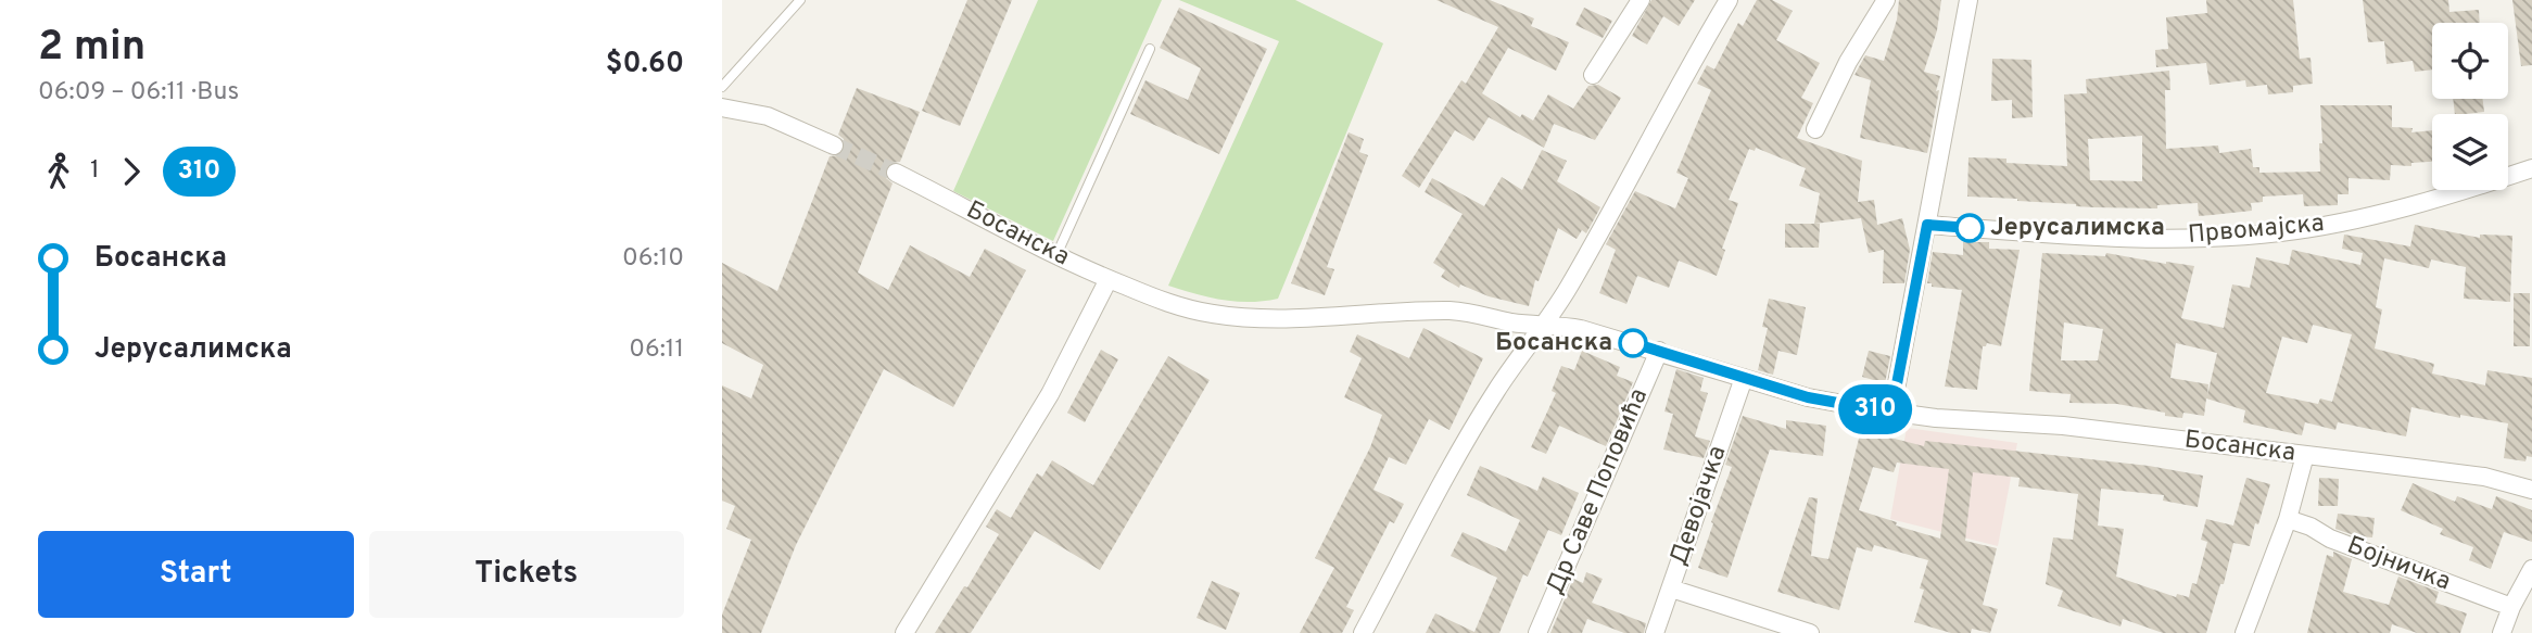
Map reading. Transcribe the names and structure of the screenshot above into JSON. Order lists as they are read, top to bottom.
{
  "streets": {
    "street": [
      "Првомајска",
      "Босанска",
      "Др Саве Поповића",
      "Девојачка",
      "Бојничка"
    ]
  },
  "crossings": [
    ["Босанска", "Др Саве Поповића"],
    ["Босанска", "Девојачка"]
  ],
  "places": ["Јерусалимска", "Босанска"],
  "lines": ["bus line 310"],
  "page": {
    "heading": ["2 min", "06:09 – 06:11 · Bus", "$0.60"],
    "on_map": "310",
    "legs": ["1", "310"],
    "list": [
      {
        "name": "Босанска",
        "value": "06:10"
      },
      {
        "name": "Јерусалимска",
        "value": "06:11"
      }
    ],
    "buttons": ["Start", "Tickets"]
  }
}
